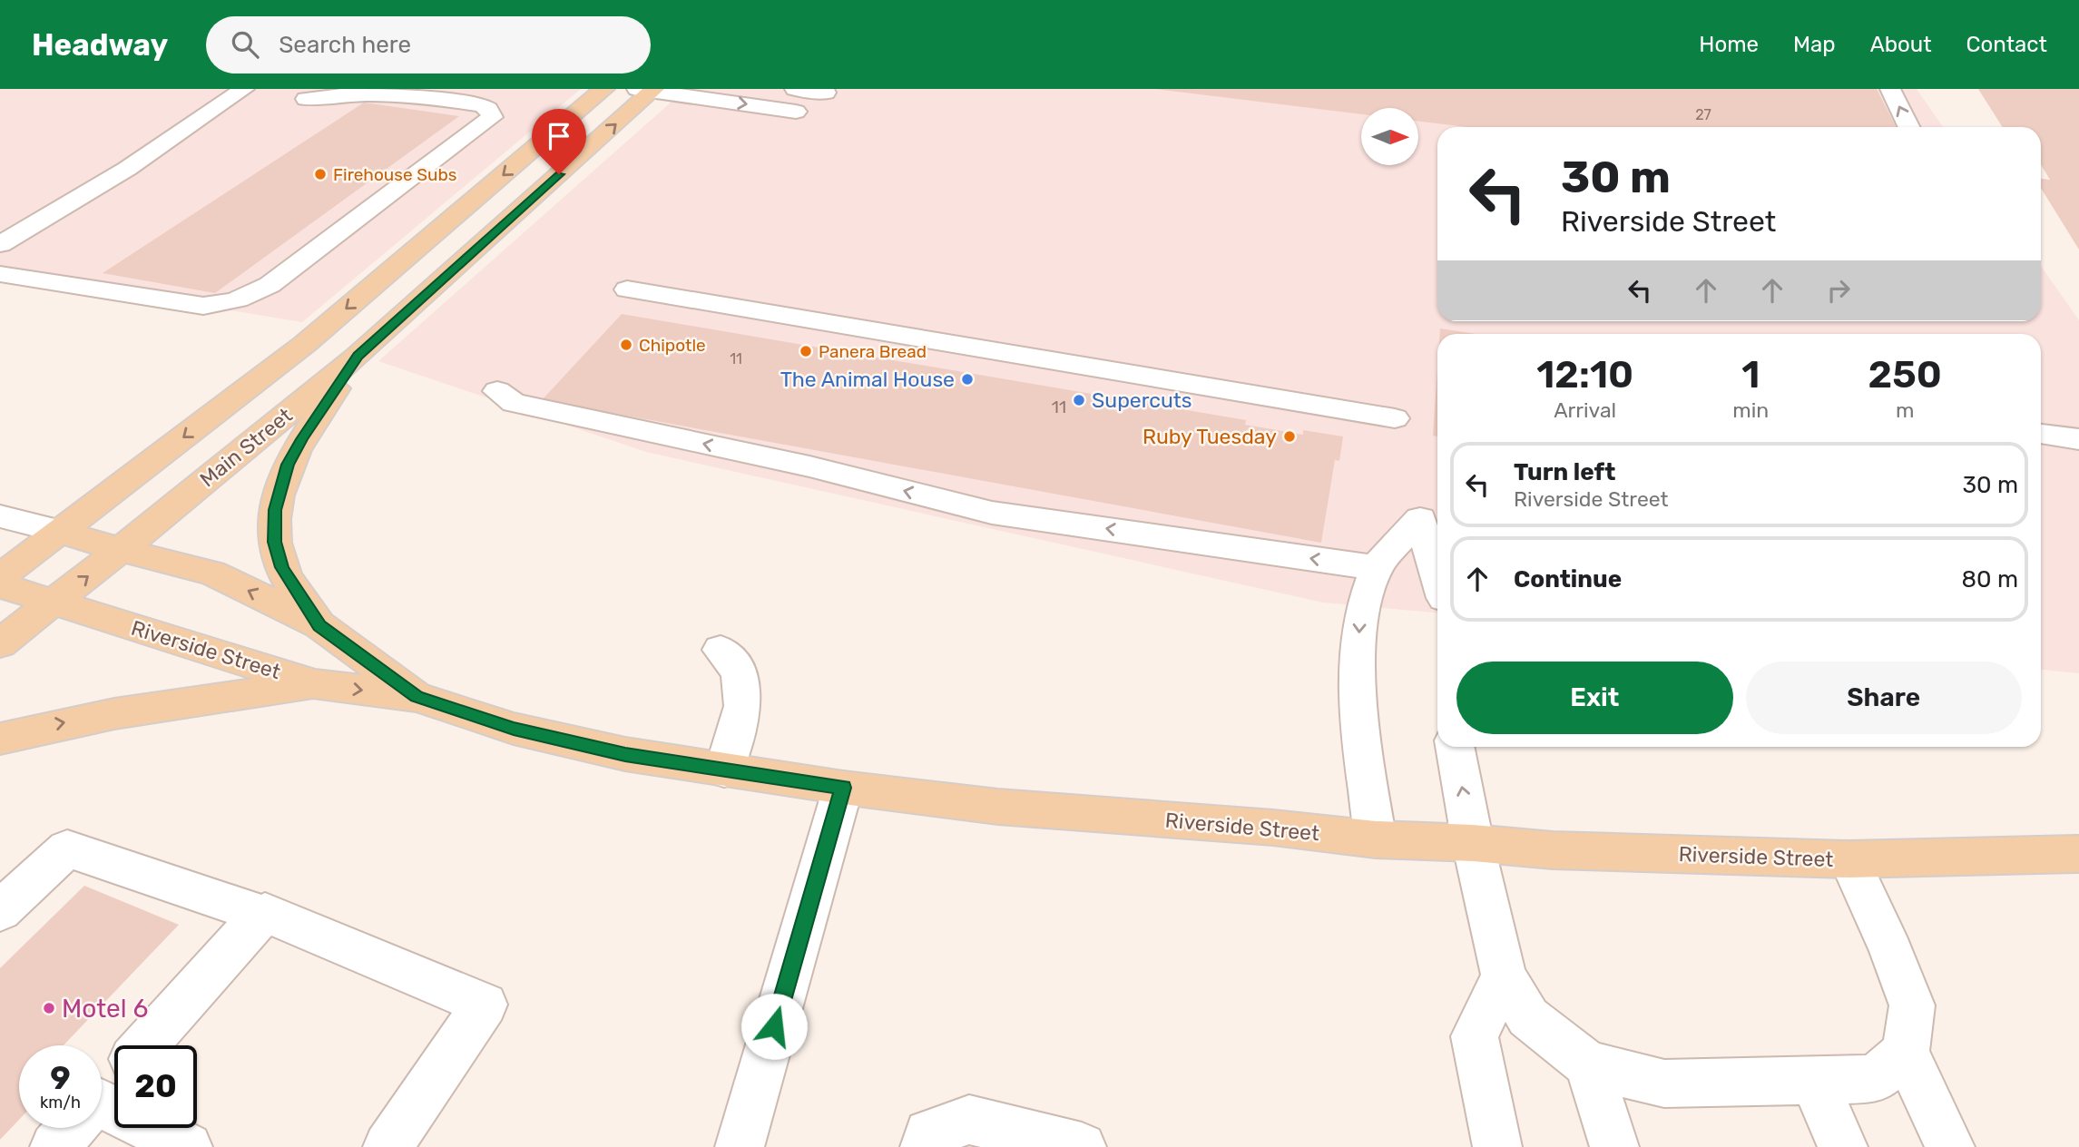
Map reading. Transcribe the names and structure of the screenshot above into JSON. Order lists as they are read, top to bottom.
{
  "streets": {
    "main road": ["Main Street", "Riverside Street"]
  },
  "crossings": [
    ["Main Street", "Riverside Street"]
  ],
  "places": [
    "Firehouse Subs",
    "Chipotle",
    "Panera Bread",
    "The Animal House",
    "Supercuts",
    "Ruby Tuesday",
    "Motel 6"
  ],
  "house_numbers": ["27", "11", "11"],
  "north": "right",
  "page": {
    "header": "Headway",
    "search": "Search here",
    "nav": [
      "Home",
      "Map",
      "About",
      "Contact"
    ],
    "turn": ["30 m", "Riverside Street"],
    "eta": [
      "12:10",
      "Arrival",
      "1",
      "min",
      "250",
      "m"
    ],
    "list": [
      {
        "name": "Turn left",
        "note": "Riverside Street",
        "value": "30 m"
      },
      {
        "name": "Continue",
        "value": "80 m"
      }
    ],
    "buttons": ["Exit", "Share"],
    "speed": "9 km/h",
    "limit": "20"
  }
}
